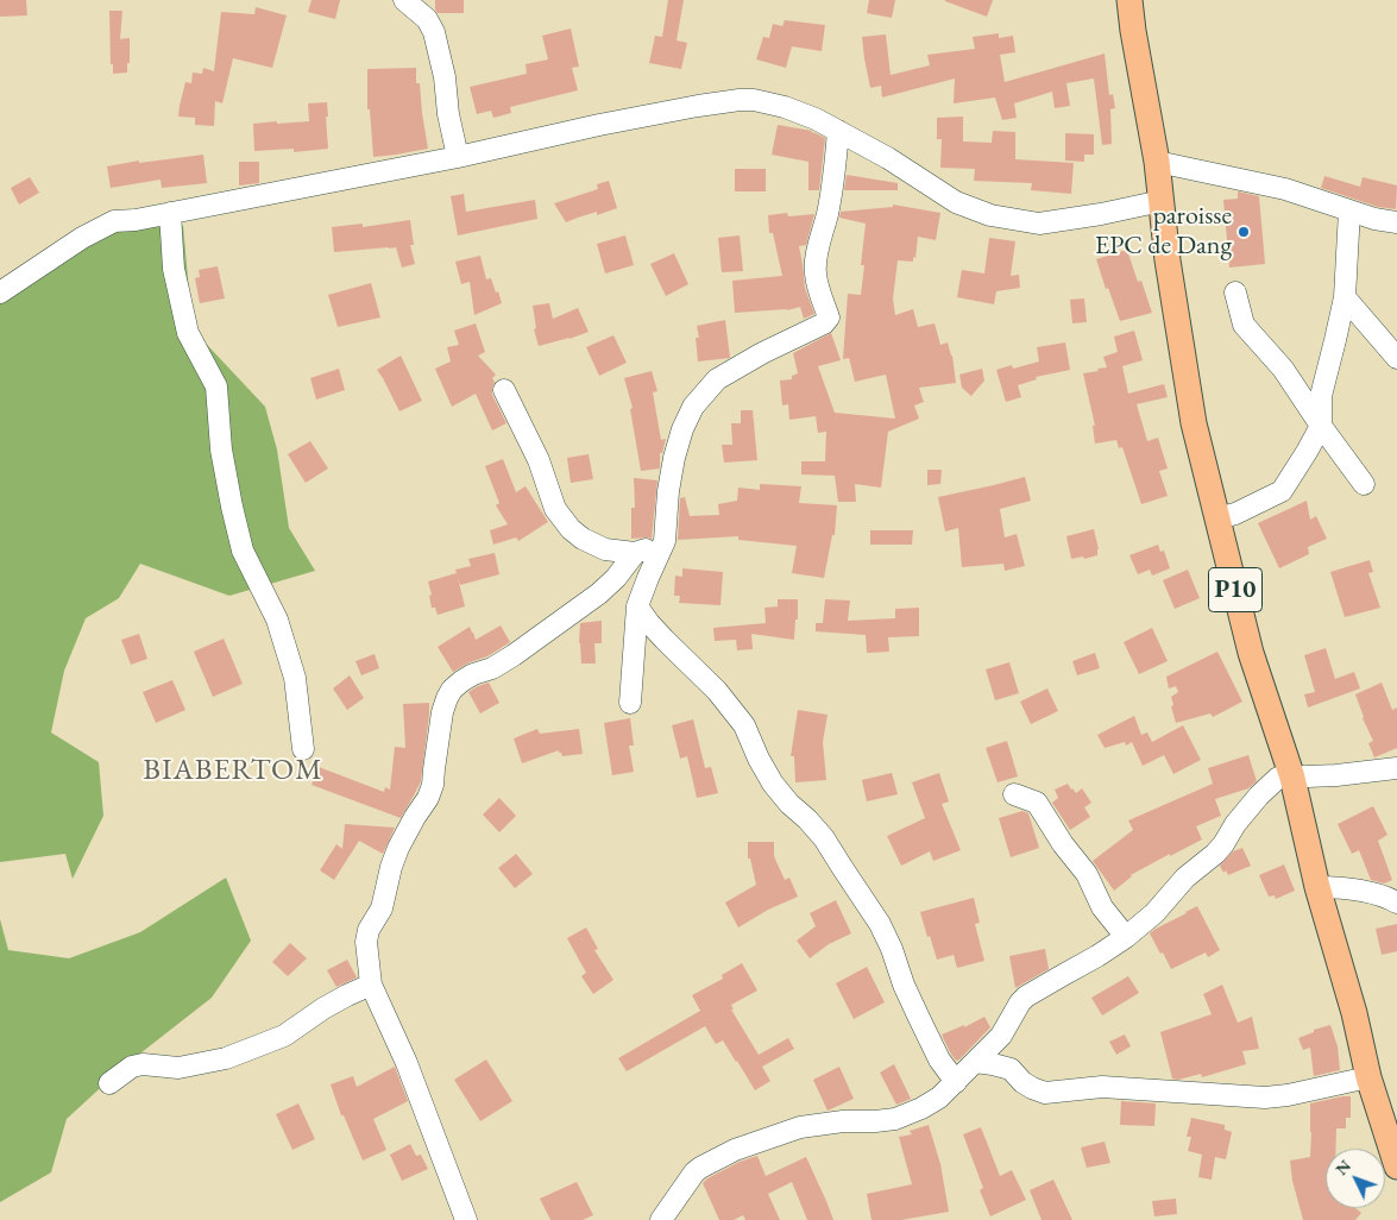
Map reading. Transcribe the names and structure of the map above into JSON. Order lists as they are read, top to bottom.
{
  "streets": {
    "main road": ["P10"]
  },
  "districts": ["BIABERTOM"],
  "places": ["paroisse EPC de Dang"],
  "north": "top left"
}
